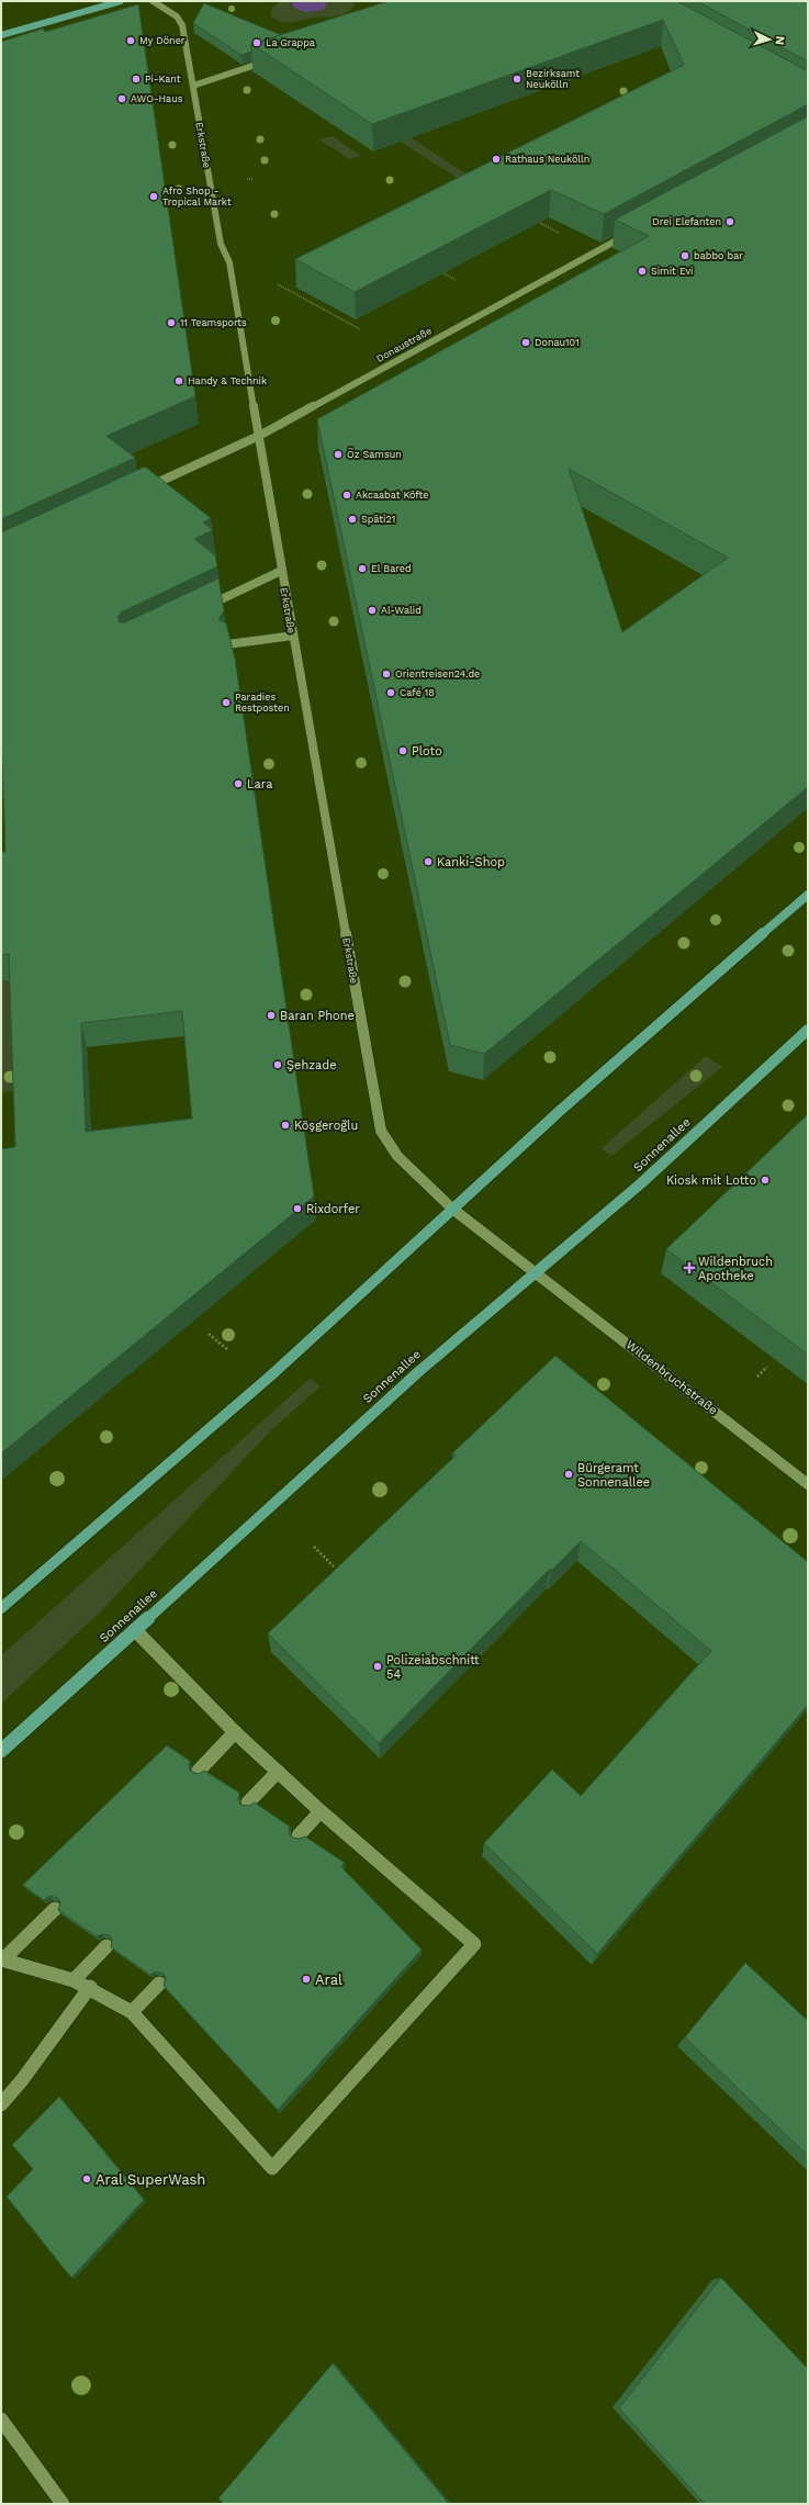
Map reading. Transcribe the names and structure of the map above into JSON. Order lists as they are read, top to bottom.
{
  "streets": {
    "main road": ["Sonnenallee"],
    "street": ["Erkstraße", "Donaustraße", "Wildenbruchstraße"]
  },
  "crossings": [
    ["Erkstraße", "Donaustraße"],
    ["Erkstraße", "Sonnenallee"],
    ["Erkstraße", "Wildenbruchstraße"],
    ["Sonnenallee", "Wildenbruchstraße"]
  ],
  "places": {
    "other": [
      "My Döner",
      "La Grappa",
      "Pi-Kant",
      "Bezirksamt Neukölln",
      "AWO-Haus",
      "Rathaus Neukölln",
      "Afro Shop - Tropical Markt",
      "Drei Elefanten",
      "babbo bar",
      "Simit Evi",
      "11 Teamsports",
      "Donau101",
      "Handy & Technik",
      "Öz Samsun",
      "Akcaabat Köfte",
      "Späti21",
      "El Bared",
      "Al-Walid",
      "Orientreisen24.de",
      "Café 18",
      "Paradies Restposten",
      "Ploto",
      "Lara",
      "Kanki-Shop",
      "Baran Phone",
      "Şehzade",
      "Köşgeroğlu",
      "Kiosk mit Lotto",
      "Rixdorfer",
      "Bürgeramt Sonnenallee",
      "Polizeiabschnitt 54",
      "Aral",
      "Aral SuperWash"
    ],
    "health": ["Wildenbruch Apotheke"]
  },
  "north": "right"
}
